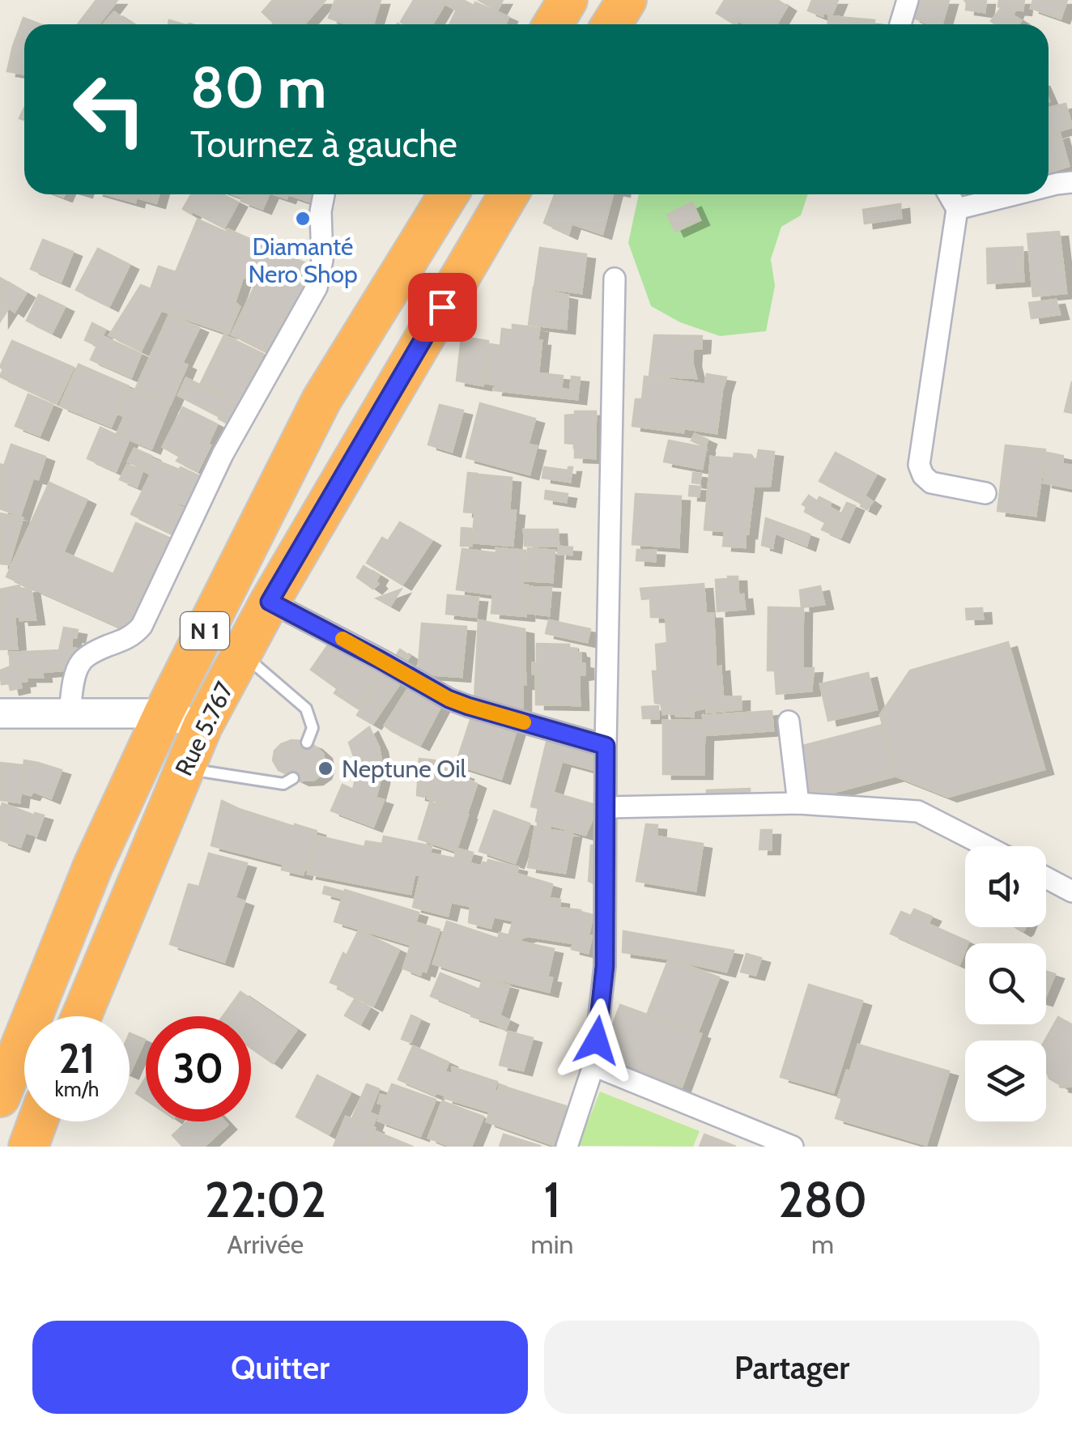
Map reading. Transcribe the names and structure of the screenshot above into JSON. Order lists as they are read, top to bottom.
{
  "streets": {
    "highway": ["N 1", "Rue 5.767"]
  },
  "places": ["Diamanté Nero Shop", "Neptune Oil"],
  "page": {
    "turn": ["80 m", "Tournez à gauche"],
    "speed": "21 km/h",
    "limit": "30",
    "eta": [
      "22:02",
      "Arrivée",
      "1",
      "min",
      "280",
      "m"
    ],
    "buttons": ["Quitter", "Partager"]
  }
}
